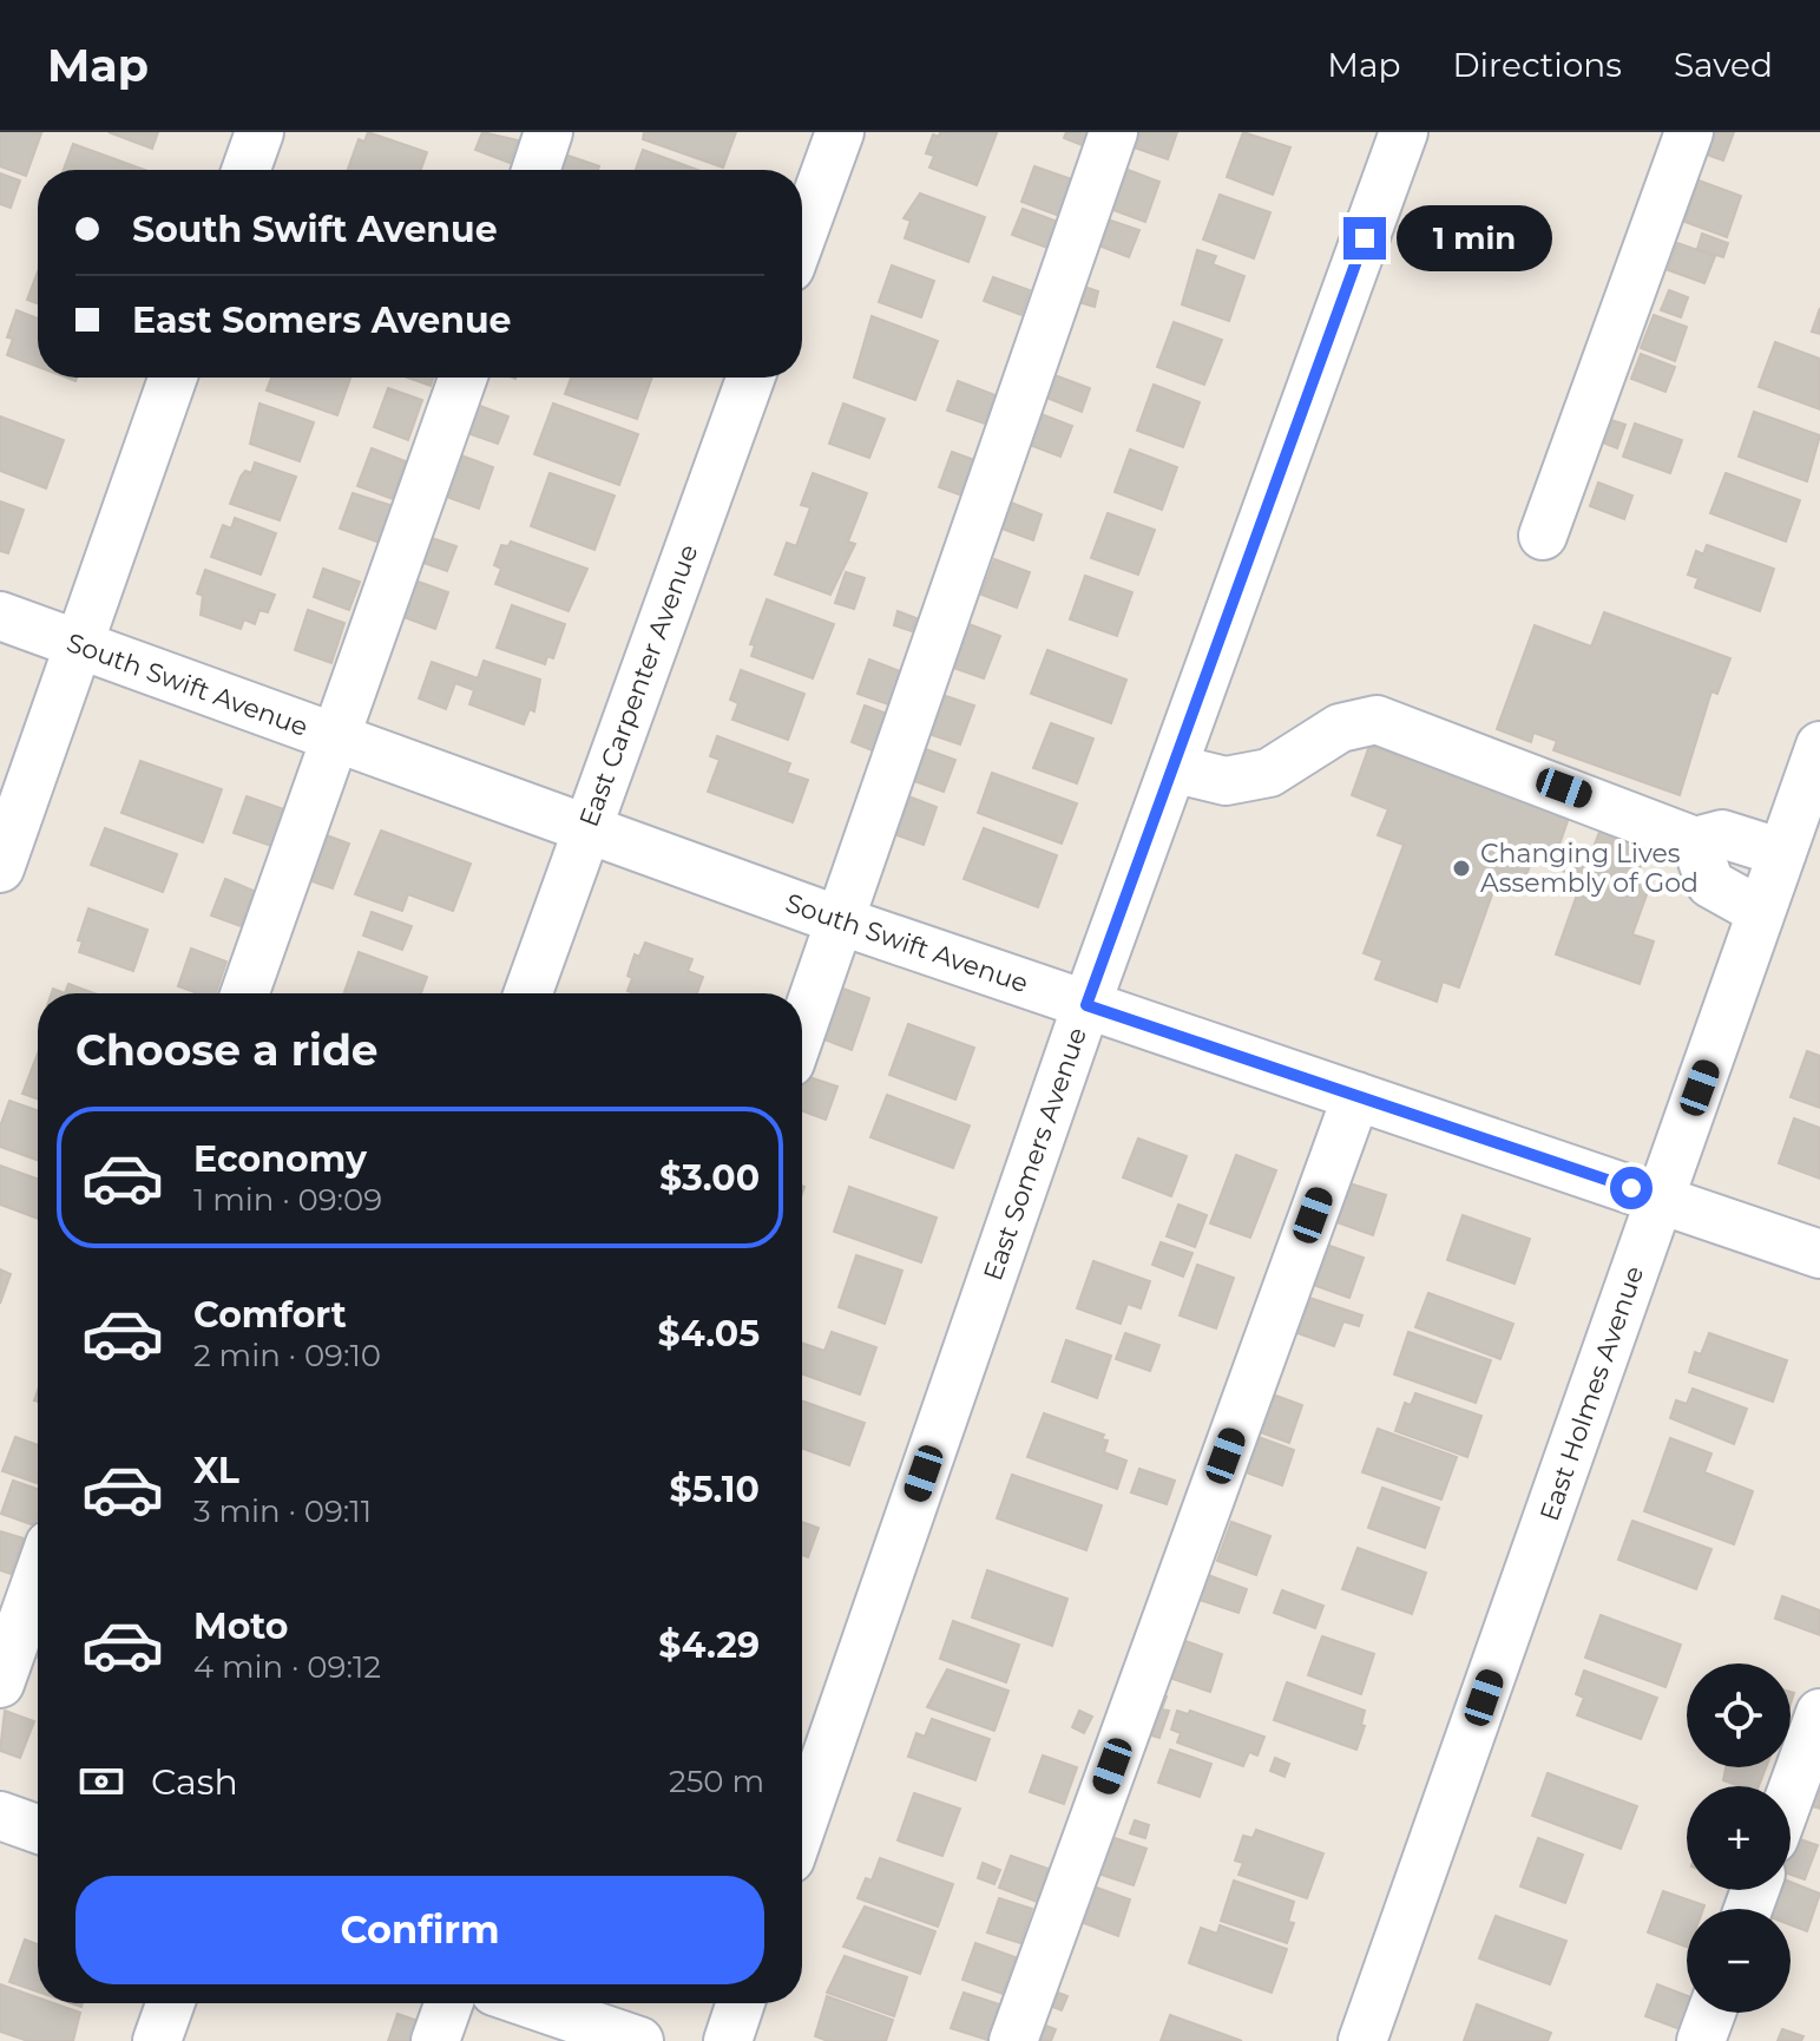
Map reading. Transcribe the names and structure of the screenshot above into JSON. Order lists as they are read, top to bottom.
{
  "streets": {
    "street": [
      "South Swift Avenue",
      "East Carpenter Avenue",
      "East Somers Avenue",
      "East Holmes Avenue"
    ]
  },
  "crossings": [
    ["South Swift Avenue", "East Carpenter Avenue"],
    ["South Swift Avenue", "East Somers Avenue"],
    ["South Swift Avenue", "East Holmes Avenue"]
  ],
  "places": ["Changing Lives Assembly of God"],
  "page": {
    "header": "Map",
    "nav": ["Map", "Directions", "Saved"],
    "banner": ["South Swift Avenue", "East Somers Avenue"],
    "bubble": "1 min",
    "heading": "Choose a ride",
    "list": [
      {
        "name": "Economy",
        "note": "1 min · 09:09",
        "value": "$3.00"
      },
      {
        "name": "Comfort",
        "note": "2 min · 09:10",
        "value": "$4.05"
      },
      {
        "name": "XL",
        "note": "3 min · 09:11",
        "value": "$5.10"
      },
      {
        "name": "Moto",
        "note": "4 min · 09:12",
        "value": "$4.29"
      }
    ],
    "map_buttons": ["+", "−"],
    "pay": ["Cash", "250 m"],
    "buttons": "Confirm"
  }
}
